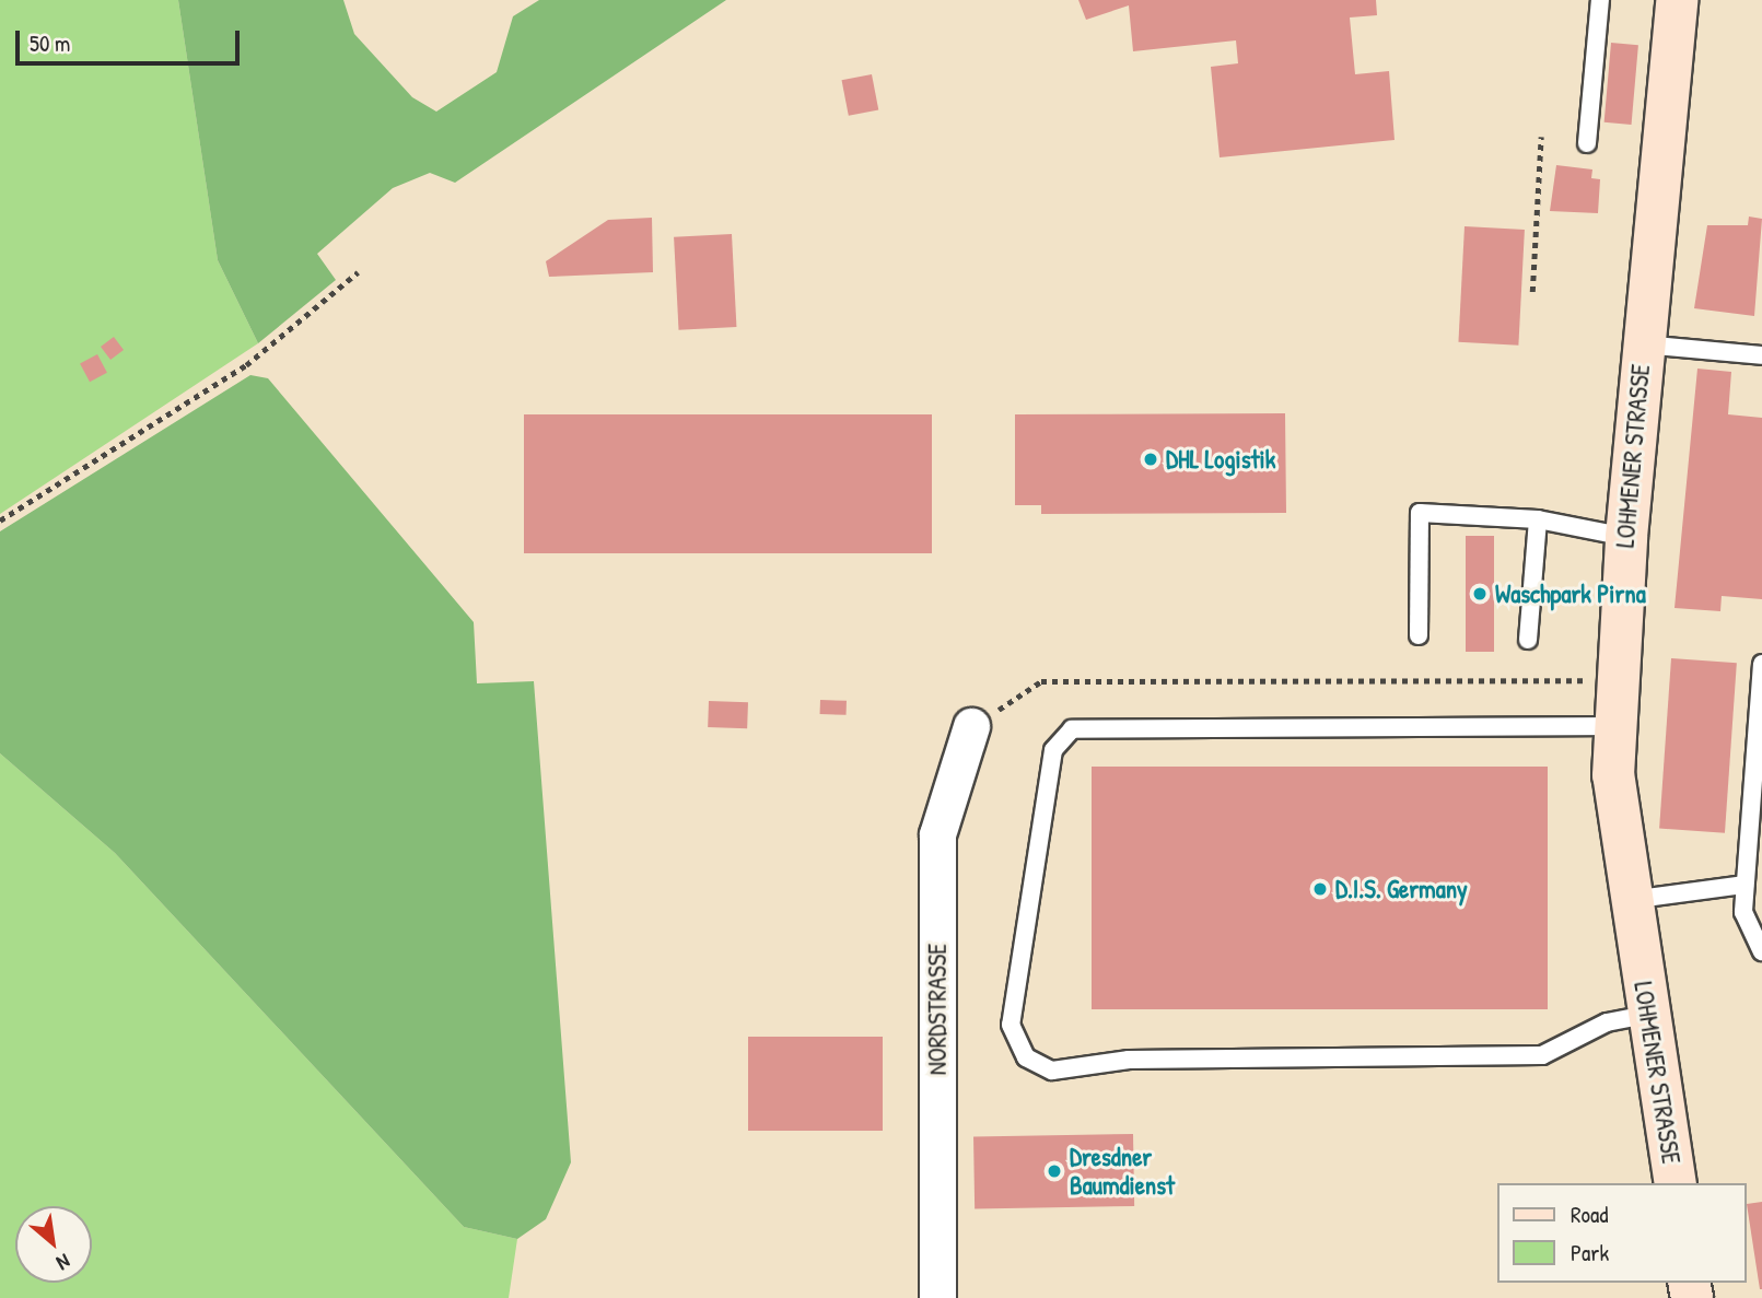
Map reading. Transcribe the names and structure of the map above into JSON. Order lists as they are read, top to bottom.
{
  "streets": {
    "main road": ["LOHMENER STRASSE"],
    "street": ["NORDSTRASSE"]
  },
  "places": [
    "DHL Logistik",
    "Waschpark Pirna",
    "D.I.S. Germany",
    "Dresdner Baumdienst"
  ],
  "legend": ["Road", "Park"],
  "scale_bar": "50 m",
  "north": "bottom right"
}
